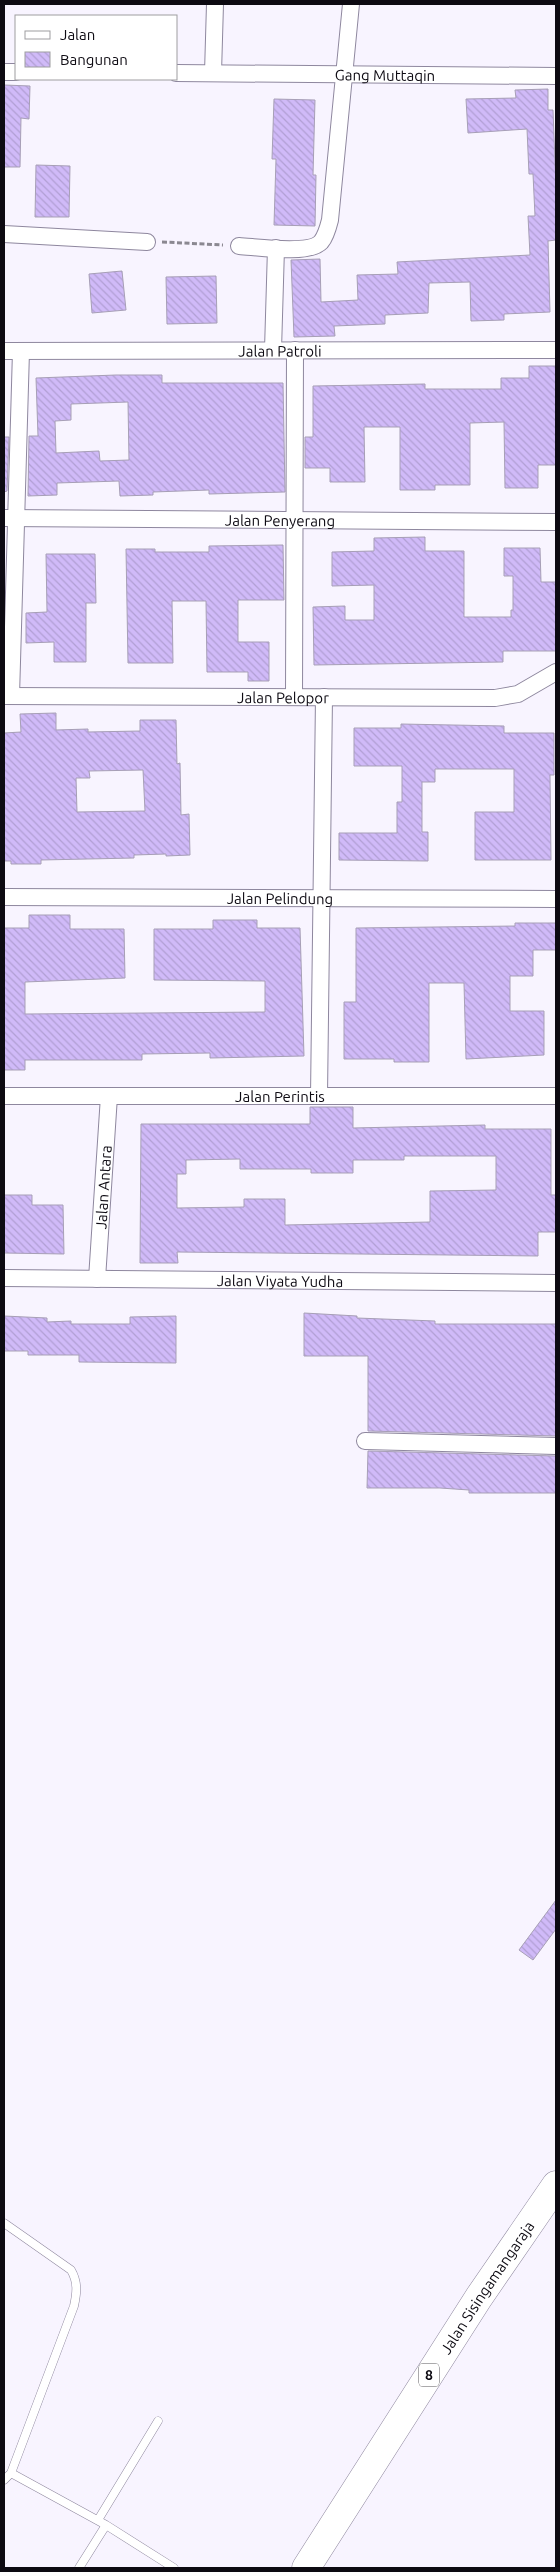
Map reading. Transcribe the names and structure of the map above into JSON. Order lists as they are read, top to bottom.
{
  "streets": {
    "highway": ["Jalan Sisingamangaraja", "8"],
    "street": [
      "Gang Muttaqin",
      "Jalan Patroli",
      "Jalan Penyerang",
      "Jalan Pelopor",
      "Jalan Pelindung",
      "Jalan Perintis",
      "Jalan Antara",
      "Jalan Viyata Yudha"
    ]
  },
  "crossings": [
    ["Jalan Perintis", "Jalan Antara"],
    ["Jalan Antara", "Jalan Viyata Yudha"]
  ],
  "legend": ["Jalan", "Bangunan"]
}
